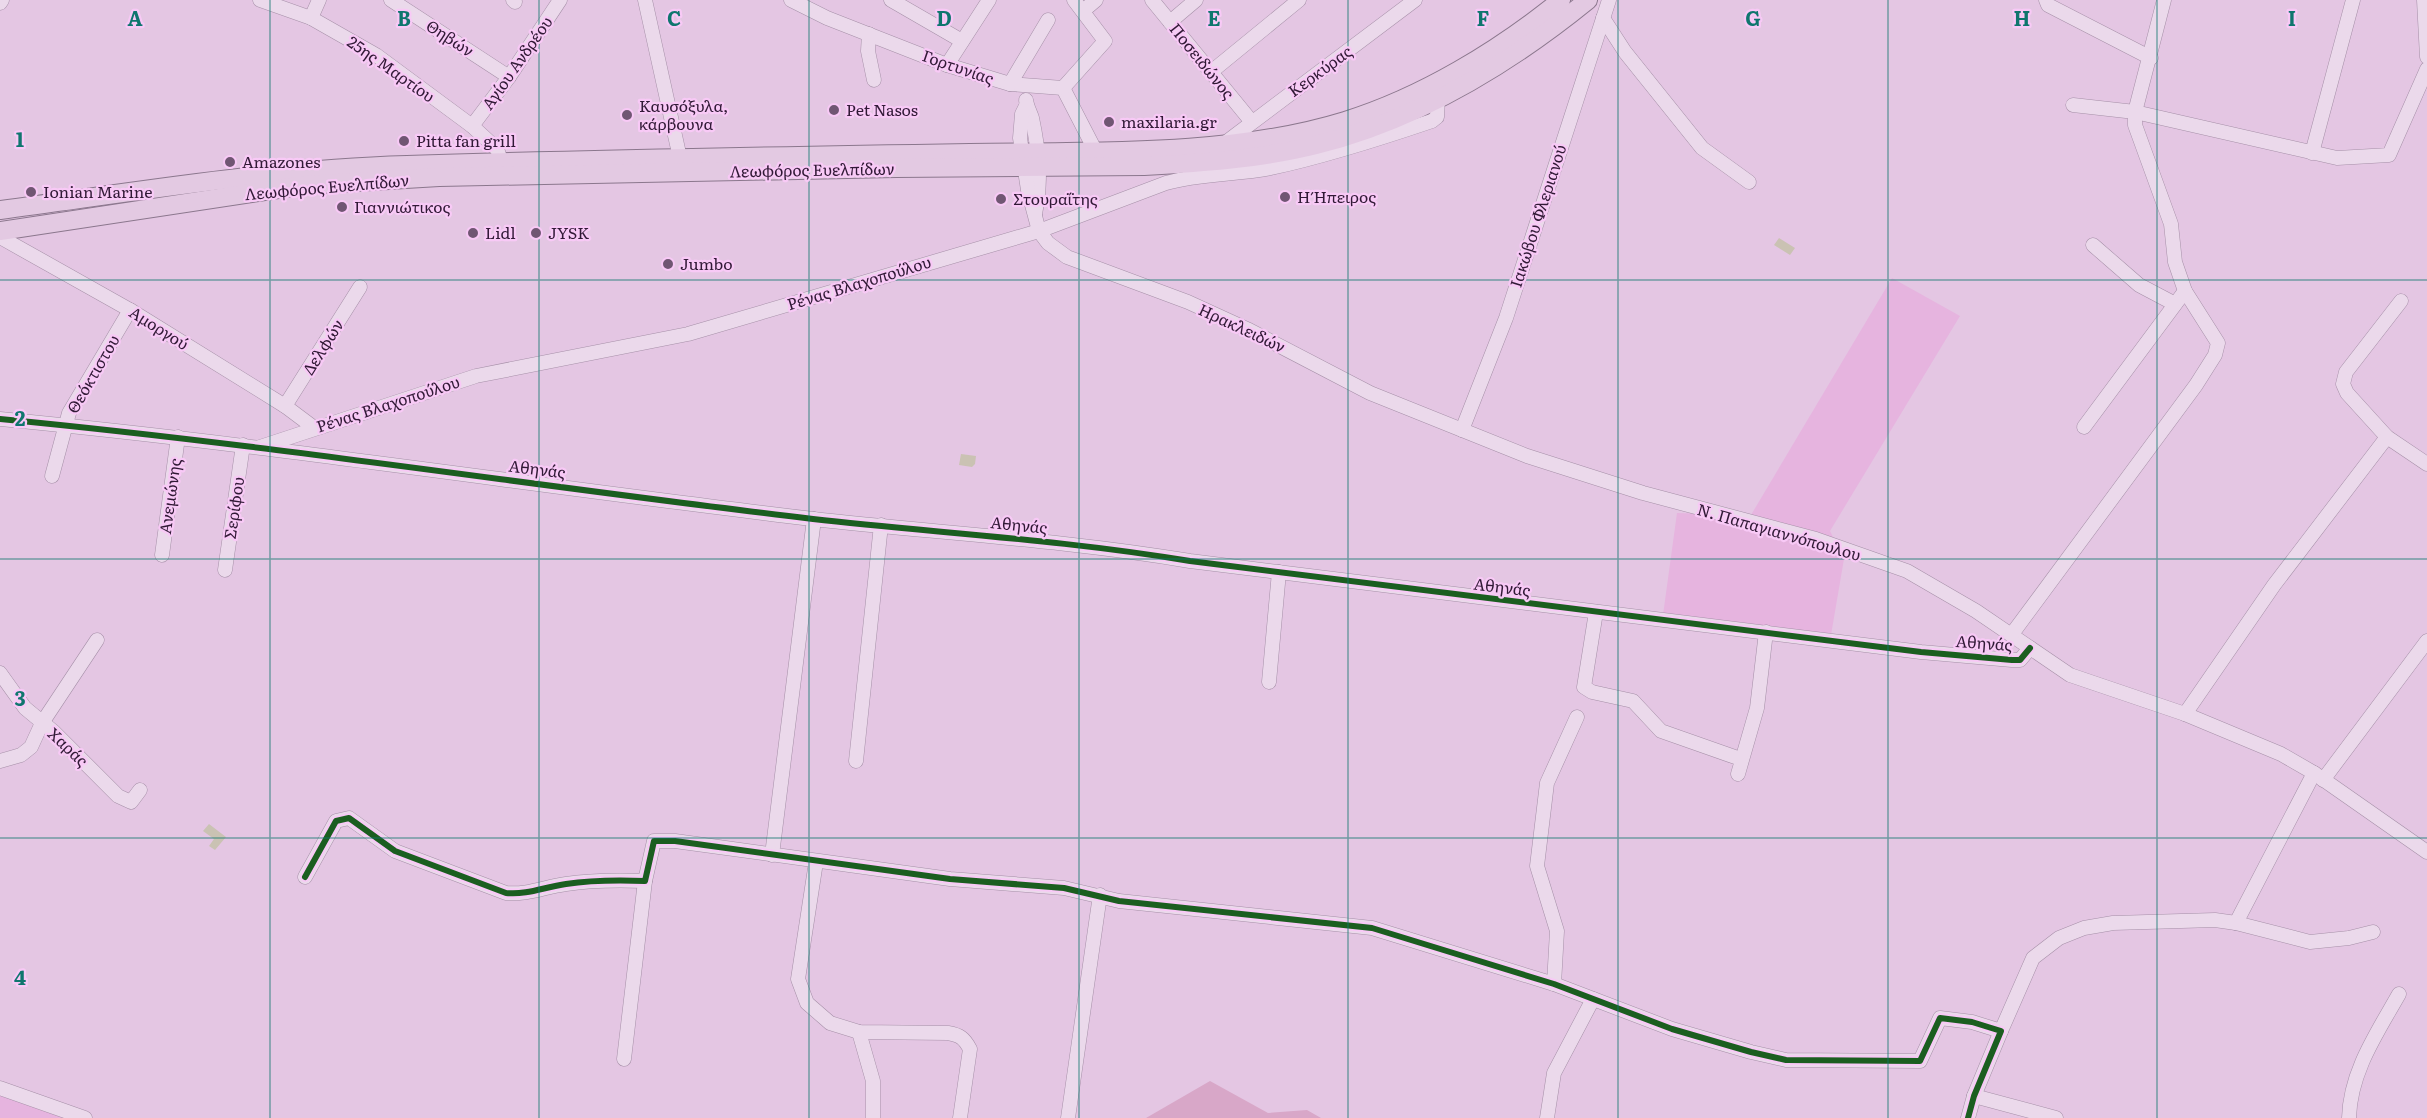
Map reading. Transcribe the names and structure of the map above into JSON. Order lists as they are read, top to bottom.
{
  "streets": {
    "main road": ["Λεωφόρος Ευελπίδων"],
    "street": [
      "Θηβών",
      "Ποσειδώνος",
      "Αγίου Ανδρέου",
      "Γορτυνίας",
      "25ης Μαρτίου",
      "Κερκύρας",
      "Ιακώβου Φλεριανού",
      "Ρένας Βλαχοπούλου",
      "Αμοργού",
      "Ηρακλειδών",
      "Δελφών",
      "Θεόκτιστου",
      "Αθηνάς",
      "Ανεμώνης",
      "Σερίφου",
      "Ν. Παπαγιαννόπουλου",
      "Χαράς"
    ]
  },
  "crossings": [
    ["Θηβών", "Αγίου Ανδρέου"],
    ["Ποσειδώνος", "Κερκύρας"],
    ["Αγίου Ανδρέου", "25ης Μαρτίου"],
    ["25ης Μαρτίου", "Λεωφόρος Ευελπίδων"],
    ["Κερκύρας", "Λεωφόρος Ευελπίδων"],
    ["Λεωφόρος Ευελπίδων", "Ρένας Βλαχοπούλου"],
    ["Ιακώβου Φλεριανού", "Ηρακλειδών"],
    ["Ιακώβου Φλεριανού", "Ν. Παπαγιαννόπουλου"],
    ["Ρένας Βλαχοπούλου", "Αμοργού"],
    ["Ρένας Βλαχοπούλου", "Ηρακλειδών"],
    ["Ρένας Βλαχοπούλου", "Αθηνάς"],
    ["Αμοργού", "Δελφών"],
    ["Αμοργού", "Θεόκτιστου"],
    ["Ηρακλειδών", "Ν. Παπαγιαννόπουλου"],
    ["Θεόκτιστου", "Αθηνάς"],
    ["Αθηνάς", "Ανεμώνης"],
    ["Αθηνάς", "Σερίφου"],
    ["Αθηνάς", "Ν. Παπαγιαννόπουλου"]
  ],
  "places": [
    "Pet Nasos",
    "Καυσόξυλα, κάρβουνα",
    "maxilaria.gr",
    "Pitta fan grill",
    "Amazones",
    "Ionian Marine",
    "Η Ήπειρος",
    "Στουραΐτης",
    "Γιαννιώτικος",
    "Lidl",
    "JYSK",
    "Jumbo"
  ],
  "grid": {
    "columns": [
      "A",
      "B",
      "C",
      "D",
      "E",
      "F",
      "G",
      "H",
      "I"
    ],
    "rows": [
      "1",
      "2",
      "3",
      "4"
    ]
  }
}
